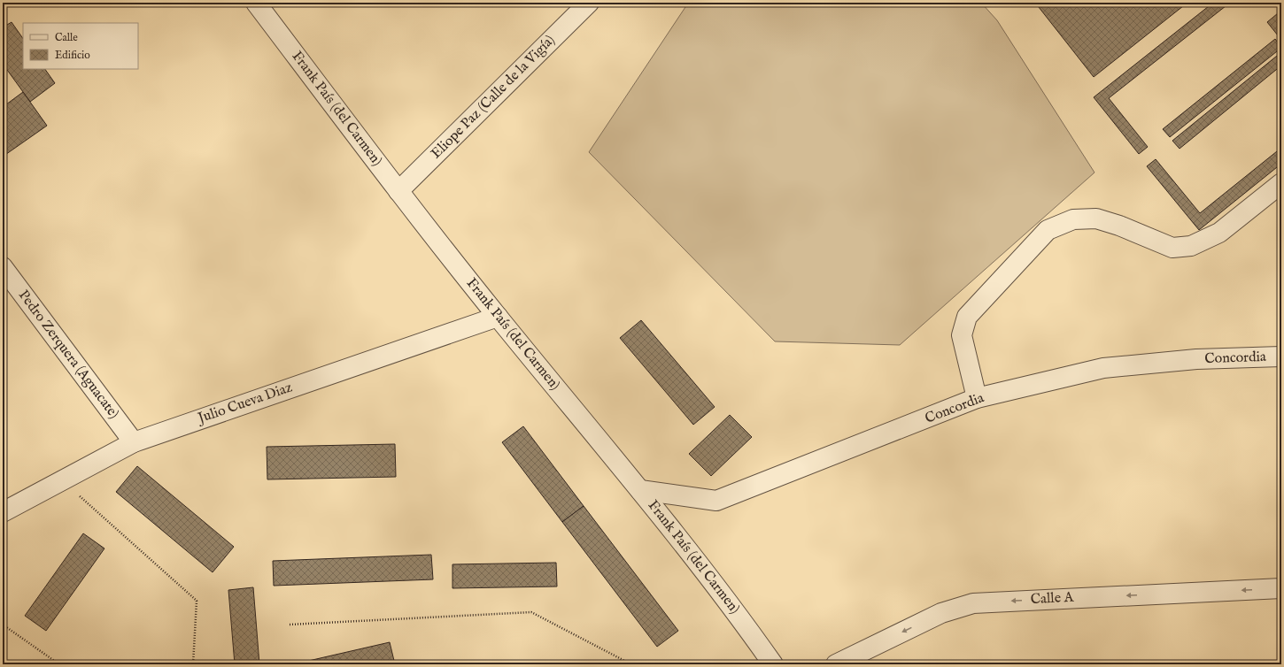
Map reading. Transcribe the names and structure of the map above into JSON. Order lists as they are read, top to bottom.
{
  "streets": {
    "street": [
      "Eliope Paz (Calle de la Vigía)",
      "Frank País (del Carmen)",
      "Pedro Zerquera (Aguacate)",
      "Concordia",
      "Julio Cueva Diaz",
      "Calle A"
    ]
  },
  "crossings": [
    ["Eliope Paz (Calle de la Vigía)", "Frank País (del Carmen)"],
    ["Frank País (del Carmen)", "Concordia"],
    ["Frank País (del Carmen)", "Julio Cueva Diaz"],
    ["Pedro Zerquera (Aguacate)", "Julio Cueva Diaz"]
  ],
  "one_way": ["Calle A"],
  "legend": ["Calle", "Edificio"]
}
